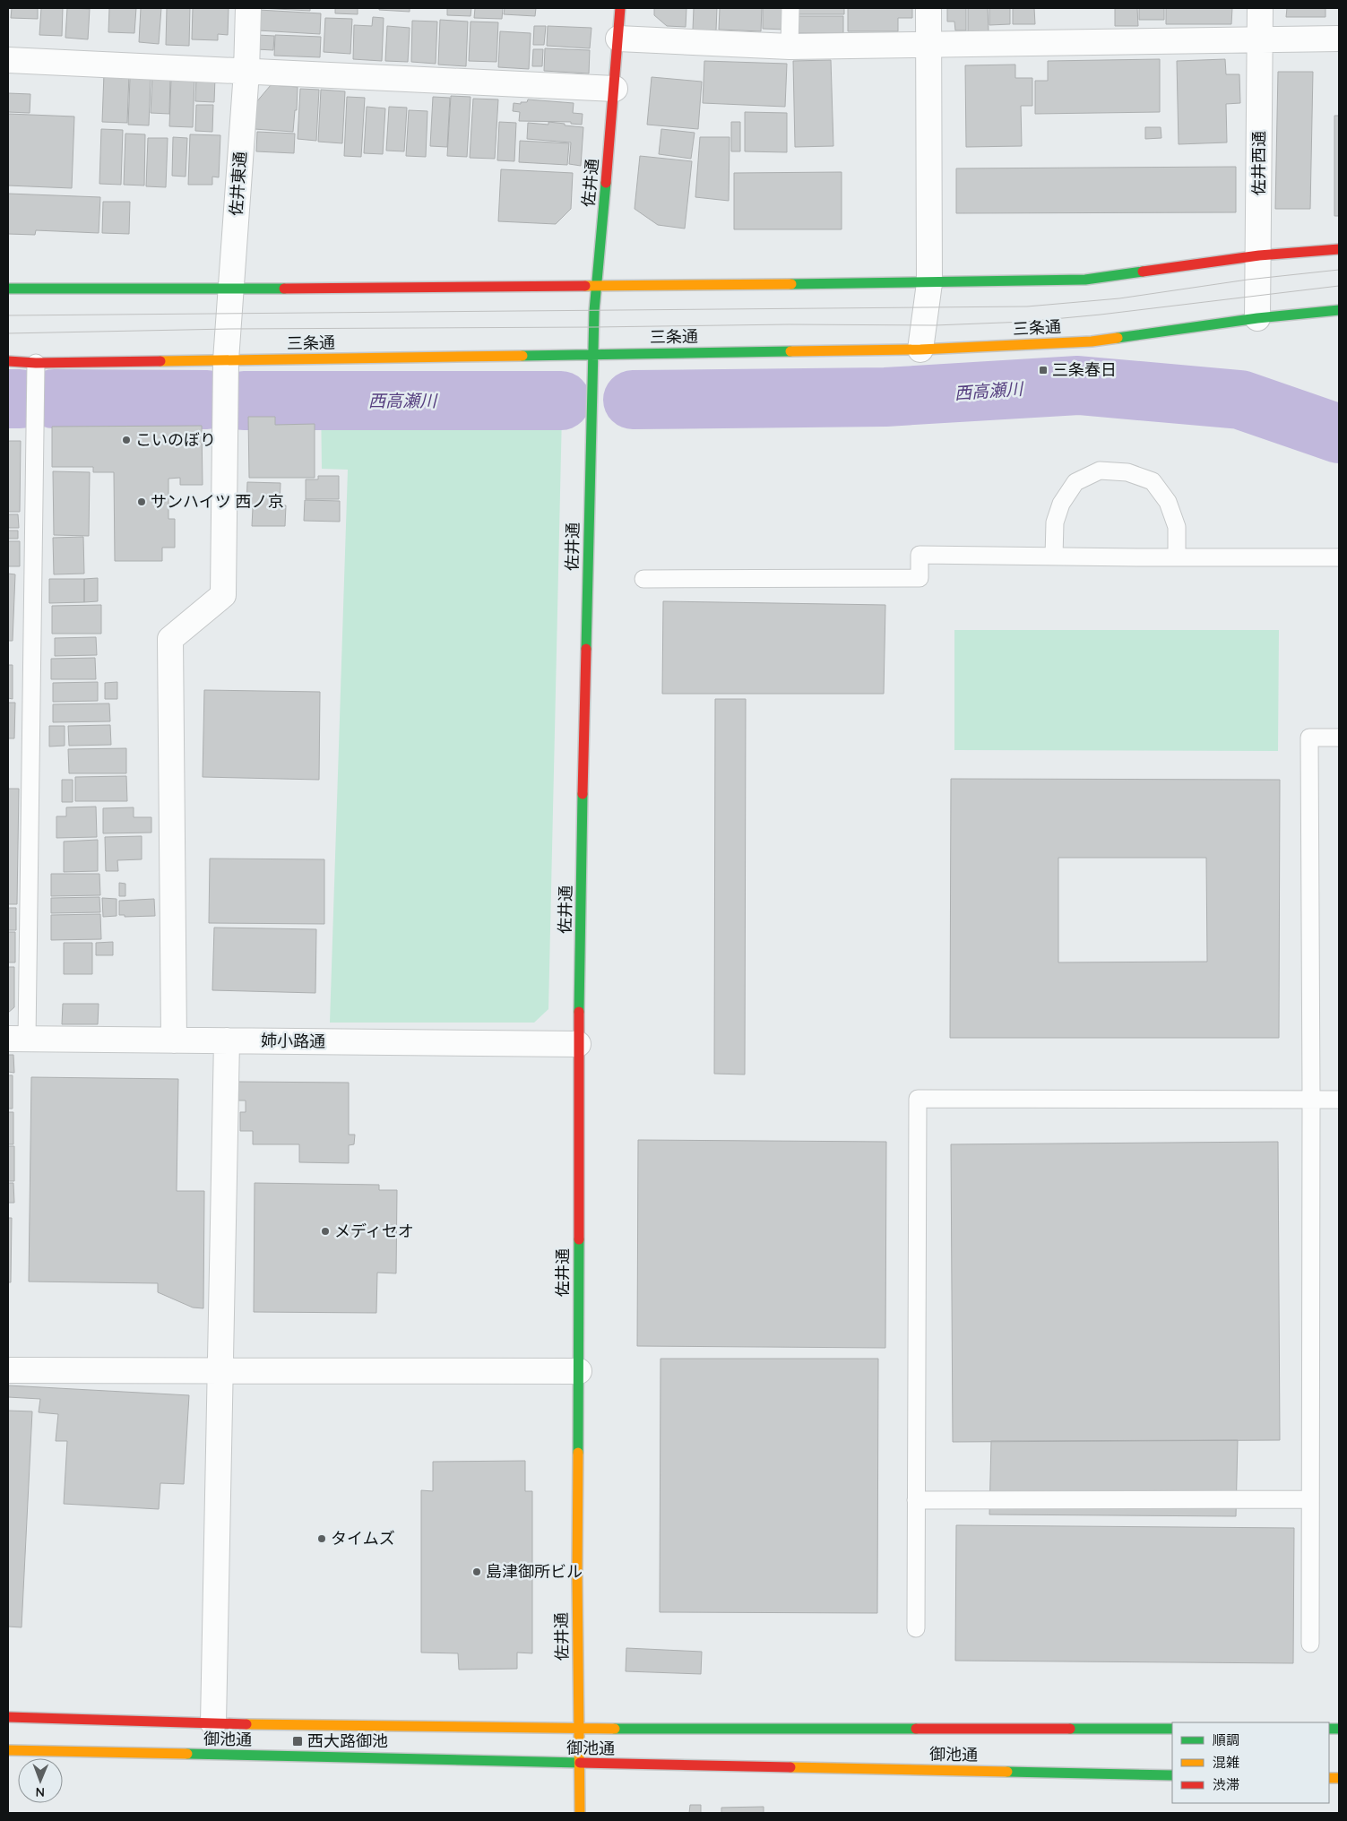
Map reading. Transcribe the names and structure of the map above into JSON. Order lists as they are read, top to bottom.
{
  "streets": {
    "street": [
      "佐井西通",
      "佐井通",
      "佐井東通",
      "三条通",
      "姉小路通",
      "御池通"
    ]
  },
  "crossings": [
    ["佐井西通", "三条通"],
    ["佐井通", "三条通"],
    ["佐井通", "姉小路通"],
    ["佐井通", "御池通"],
    ["佐井東通", "三条通"],
    ["佐井東通", "姉小路通"]
  ],
  "water": ["西高瀬川"],
  "places": {
    "transit": ["三条春日", "西大路御池"],
    "other": [
      "こいのぼり",
      "サンハイツ 西ノ京",
      "メディセオ",
      "タイムズ",
      "島津御所ビル"
    ]
  },
  "legend": ["順調", "混雑", "渋滞"],
  "north": "bottom"
}
